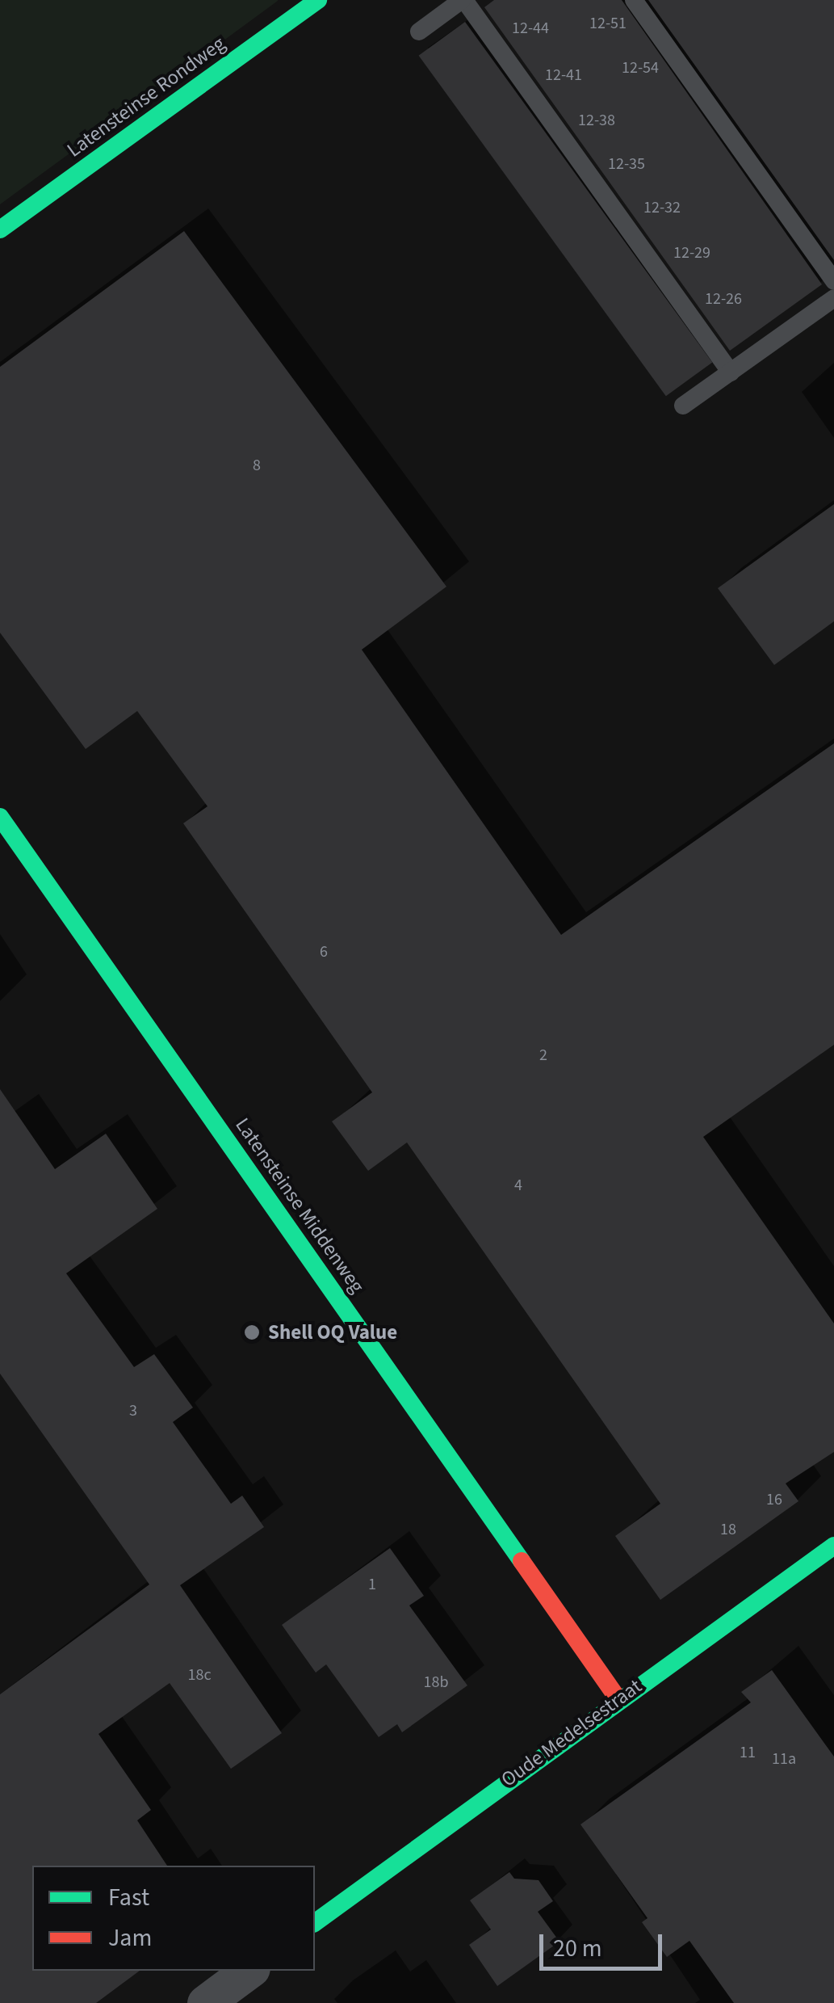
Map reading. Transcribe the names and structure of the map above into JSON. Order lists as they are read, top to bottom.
{
  "streets": {
    "street": ["Latensteinse Rondweg", "Latensteinse Middenweg", "Oude Medelsestraat"]
  },
  "crossings": [
    ["Latensteinse Middenweg", "Oude Medelsestraat"]
  ],
  "places": ["Shell OQ Value"],
  "house_numbers": [
    "12-51",
    "12-44",
    "12-54",
    "12-41",
    "12-38",
    "12-35",
    "12-32",
    "12-29",
    "12-26",
    "8",
    "6",
    "2",
    "4",
    "3",
    "16",
    "18",
    "1",
    "18c",
    "18b",
    "11",
    "11a"
  ],
  "legend": ["Fast", "Jam"],
  "scale_bar": "20 m"
}
